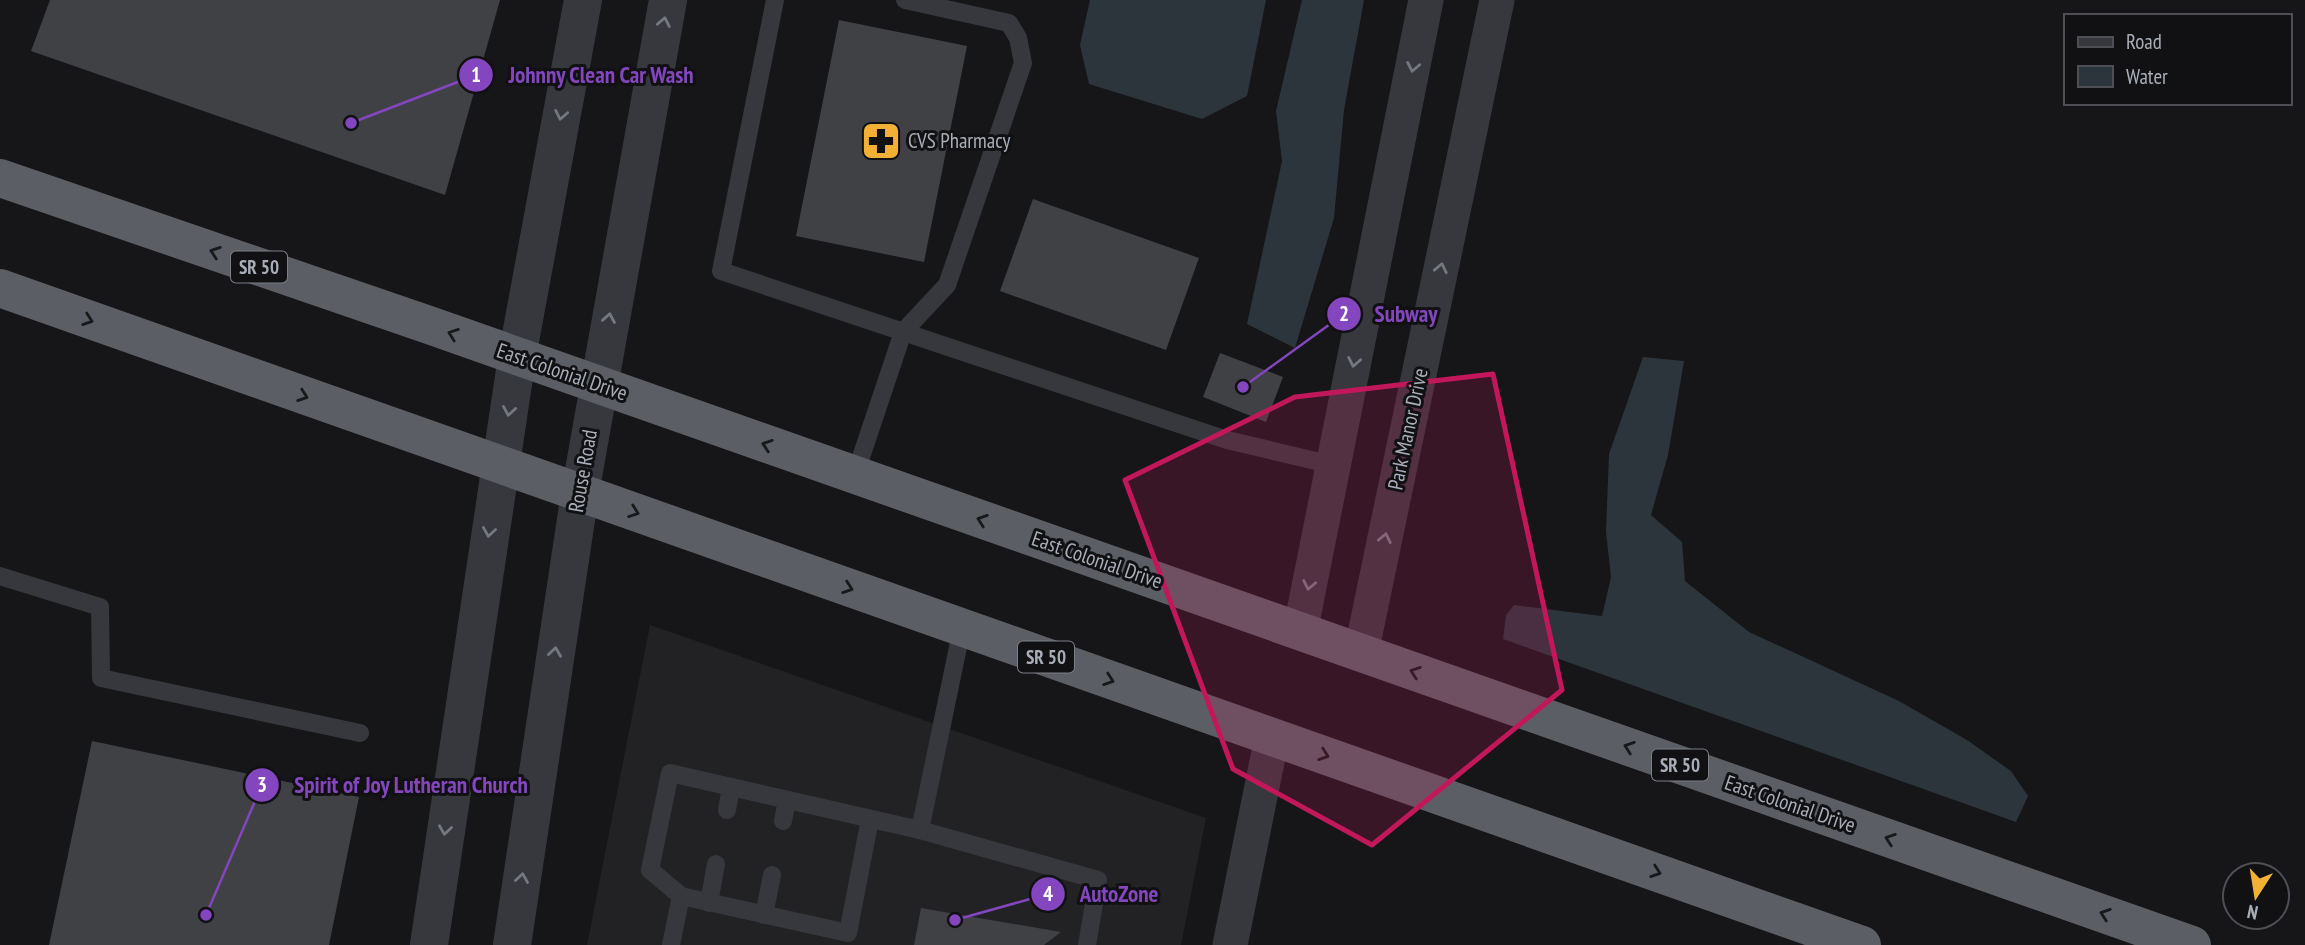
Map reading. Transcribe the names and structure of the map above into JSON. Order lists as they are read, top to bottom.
{
  "streets": {
    "highway": ["SR 50", "East Colonial Drive"],
    "street": ["Park Manor Drive", "Rouse Road"]
  },
  "crossings": [
    ["SR 50", "Rouse Road"],
    ["East Colonial Drive", "Park Manor Drive"],
    ["East Colonial Drive", "Rouse Road"]
  ],
  "places": {
    "other": [
      "Johnny Clean Car Wash",
      "Subway",
      "Spirit of Joy Lutheran Church",
      "AutoZone"
    ],
    "pharmacy": ["CVS Pharmacy"]
  },
  "legend": ["Road", "Water"],
  "north": "bottom"
}
